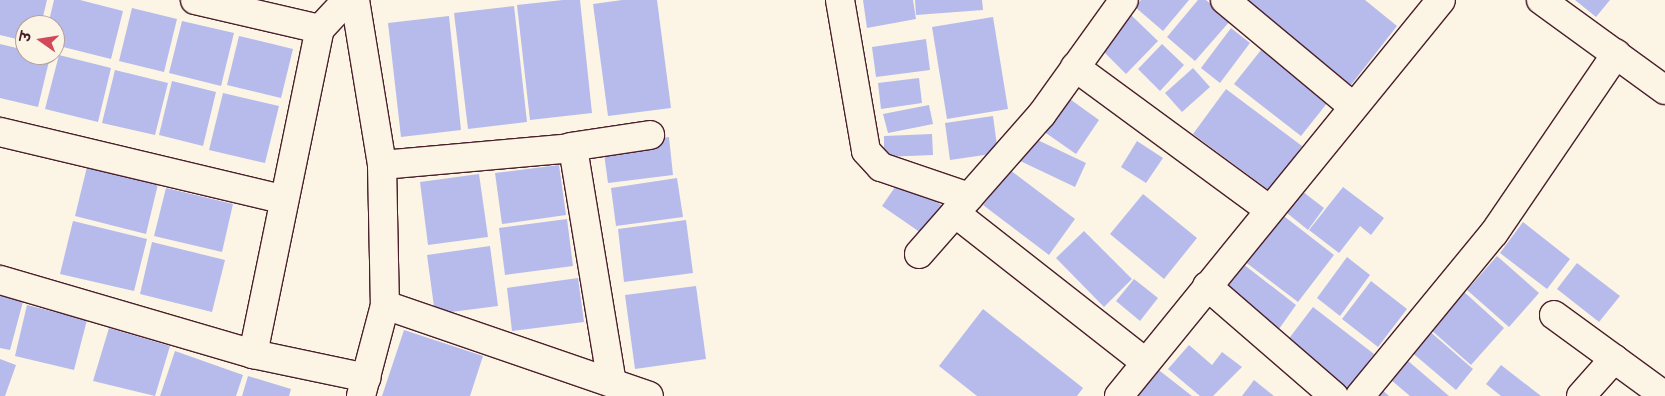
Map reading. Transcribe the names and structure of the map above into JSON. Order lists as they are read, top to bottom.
{
  "north": "left"
}
